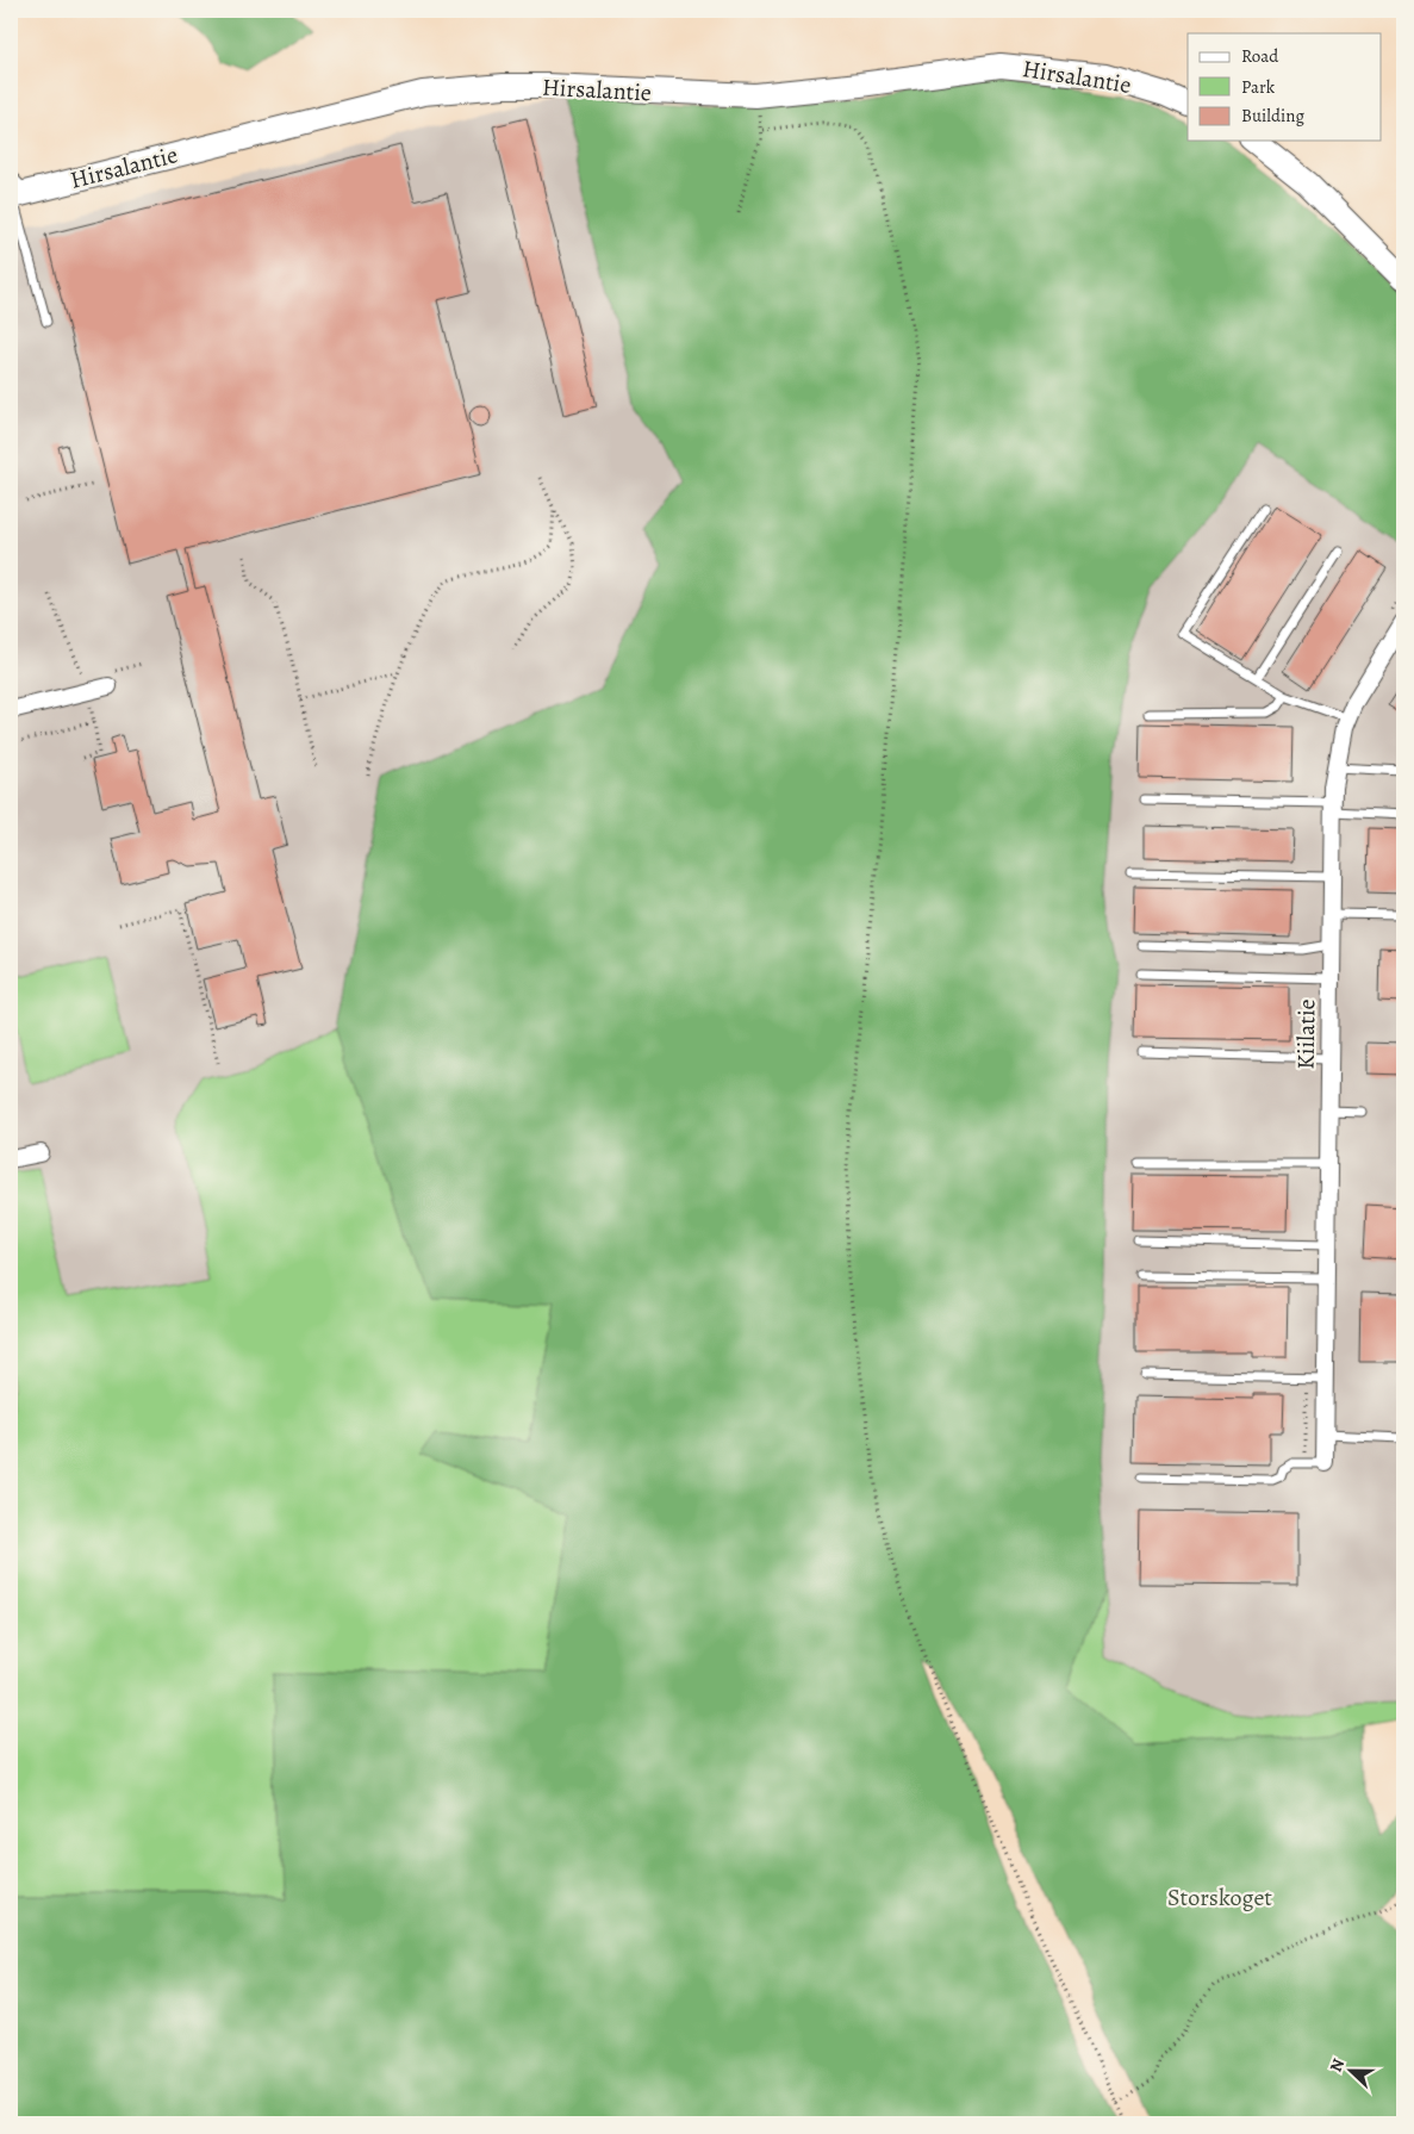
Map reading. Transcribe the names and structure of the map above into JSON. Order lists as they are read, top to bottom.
{
  "streets": {
    "street": ["Hirsalantie", "Kiilatie"]
  },
  "parks": ["Storskoget"],
  "legend": ["Road", "Park", "Building"],
  "north": "left"
}
